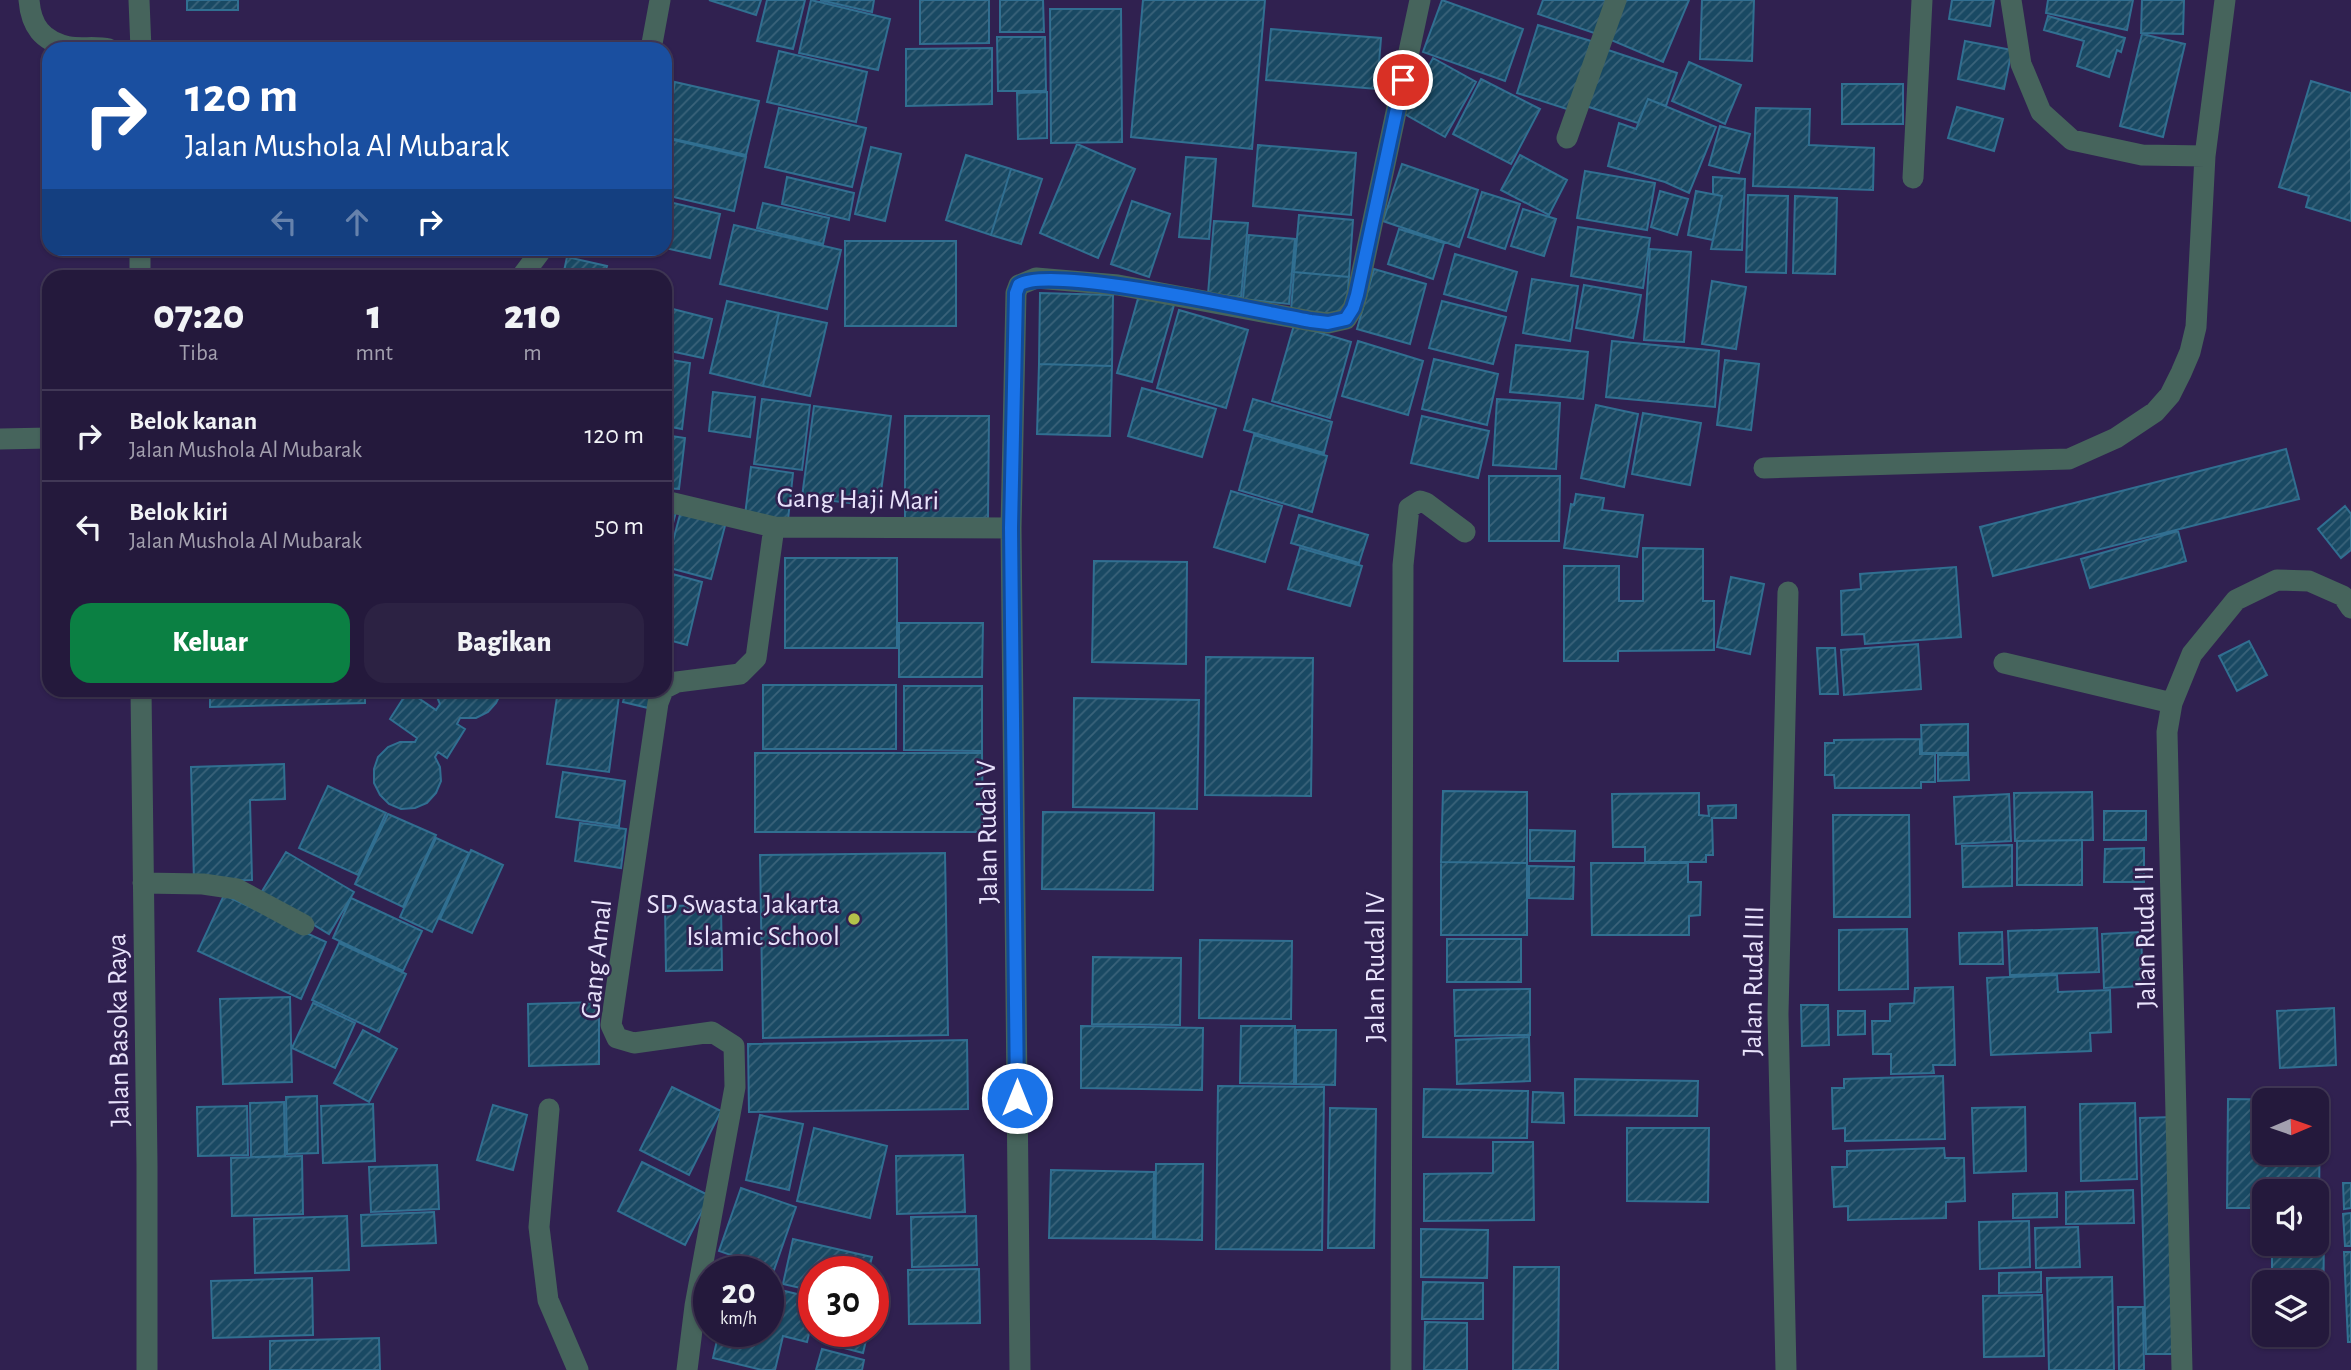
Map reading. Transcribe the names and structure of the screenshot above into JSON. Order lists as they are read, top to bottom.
{
  "streets": {
    "street": [
      "Gang Haji Mari",
      "Jalan Rudal V",
      "Jalan Rudal II",
      "Gang Amal",
      "Jalan Rudal IV",
      "Jalan Rudal III",
      "Jalan Basoka Raya"
    ]
  },
  "crossings": [
    ["Gang Haji Mari", "Jalan Rudal V"],
    ["Gang Haji Mari", "Gang Amal"]
  ],
  "places": ["SD Swasta Jakarta Islamic School"],
  "north": "right",
  "page": {
    "turn": ["120 m", "Jalan Mushola Al Mubarak"],
    "eta": [
      "07:20",
      "Tiba",
      "1",
      "mnt",
      "210",
      "m"
    ],
    "list": [
      {
        "name": "Belok kanan",
        "note": "Jalan Mushola Al Mubarak",
        "value": "120 m"
      },
      {
        "name": "Belok kiri",
        "note": "Jalan Mushola Al Mubarak",
        "value": "50 m"
      }
    ],
    "buttons": ["Keluar", "Bagikan"],
    "speed": "20 km/h",
    "limit": "30"
  }
}
